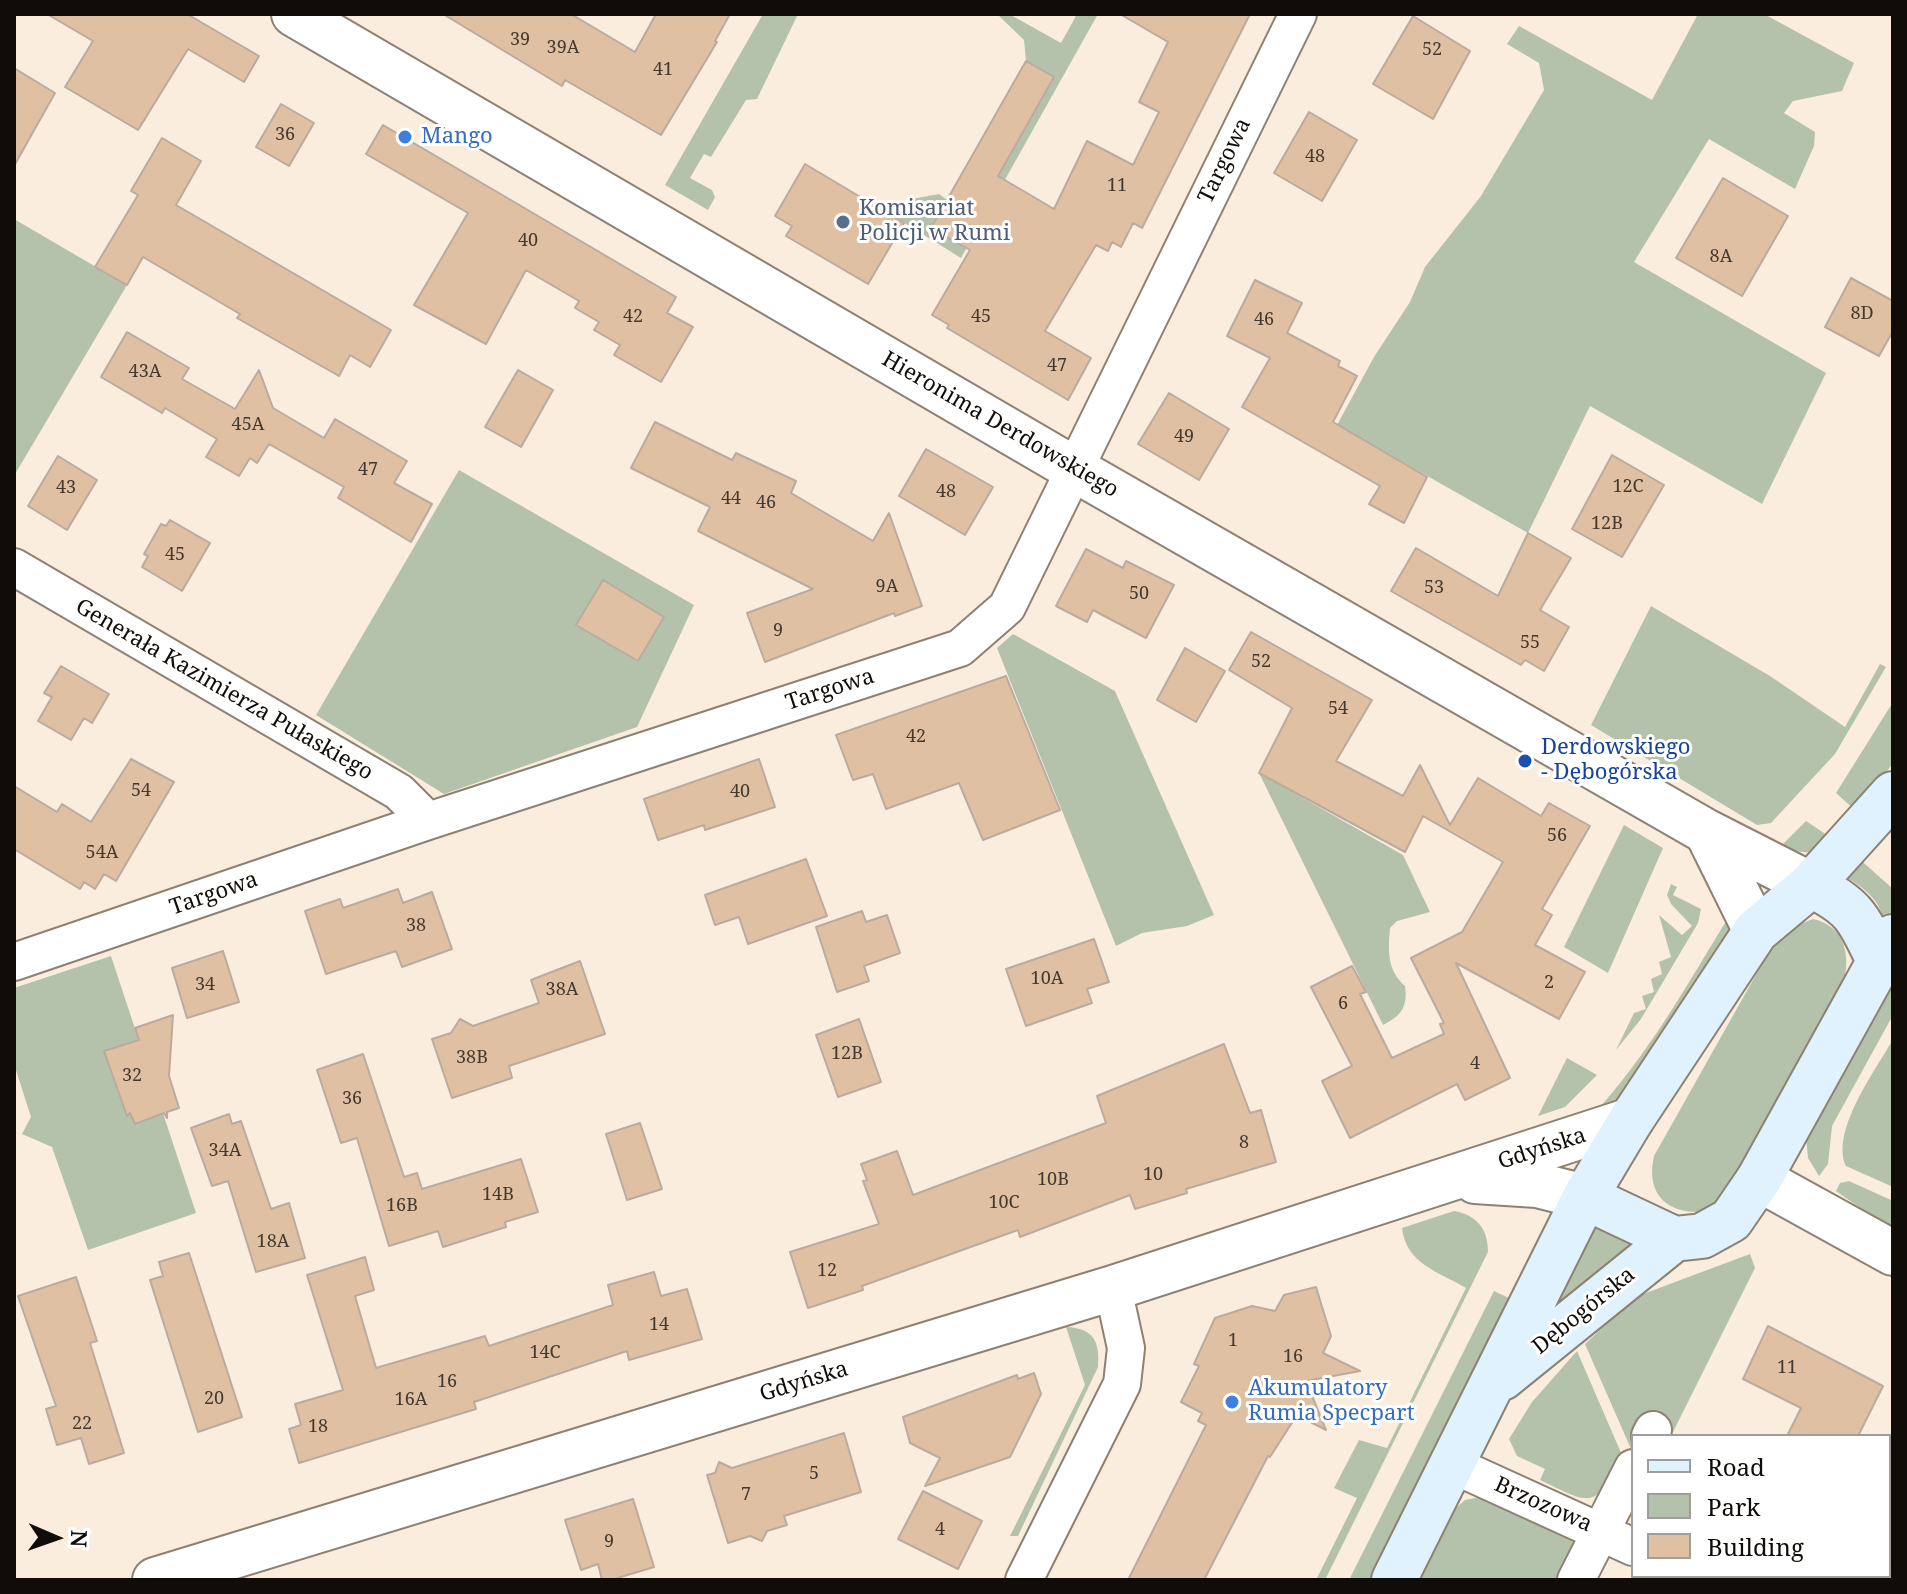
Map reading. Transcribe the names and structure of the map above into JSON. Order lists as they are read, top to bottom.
{
  "streets": {
    "main road": ["Dębogórska"],
    "street": [
      "Targowa",
      "Hieronima Derdowskiego",
      "Generała Kazimierza Pułaskiego",
      "Gdyńska",
      "Brzozowa"
    ]
  },
  "crossings": [
    ["Targowa", "Hieronima Derdowskiego"],
    ["Targowa", "Generała Kazimierza Pułaskiego"],
    ["Hieronima Derdowskiego", "Dębogórska"],
    ["Gdyńska", "Dębogórska"],
    ["Dębogórska", "Brzozowa"]
  ],
  "places": [
    "Mango",
    "Komisariat Policji w Rumi",
    "Derdowskiego - Dębogórska",
    "Akumulatory Rumia Specpart"
  ],
  "house_numbers": [
    "39",
    "39A",
    "52",
    "41",
    "36",
    "48",
    "11",
    "40",
    "8A",
    "8D",
    "42",
    "45",
    "46",
    "47",
    "43A",
    "45A",
    "49",
    "47",
    "12C",
    "43",
    "48",
    "44",
    "46",
    "12B",
    "45",
    "9A",
    "53",
    "50",
    "9",
    "55",
    "52",
    "54",
    "42",
    "54",
    "40",
    "56",
    "54A",
    "38",
    "10A",
    "2",
    "34",
    "38A",
    "6",
    "12B",
    "38B",
    "4",
    "32",
    "36",
    "8",
    "34A",
    "10",
    "10B",
    "14B",
    "10C",
    "16B",
    "18A",
    "12",
    "14",
    "1",
    "14C",
    "16",
    "11",
    "16",
    "20",
    "16A",
    "22",
    "18",
    "5",
    "7",
    "4",
    "9"
  ],
  "legend": ["Road", "Park", "Building"],
  "north": "right"
}
